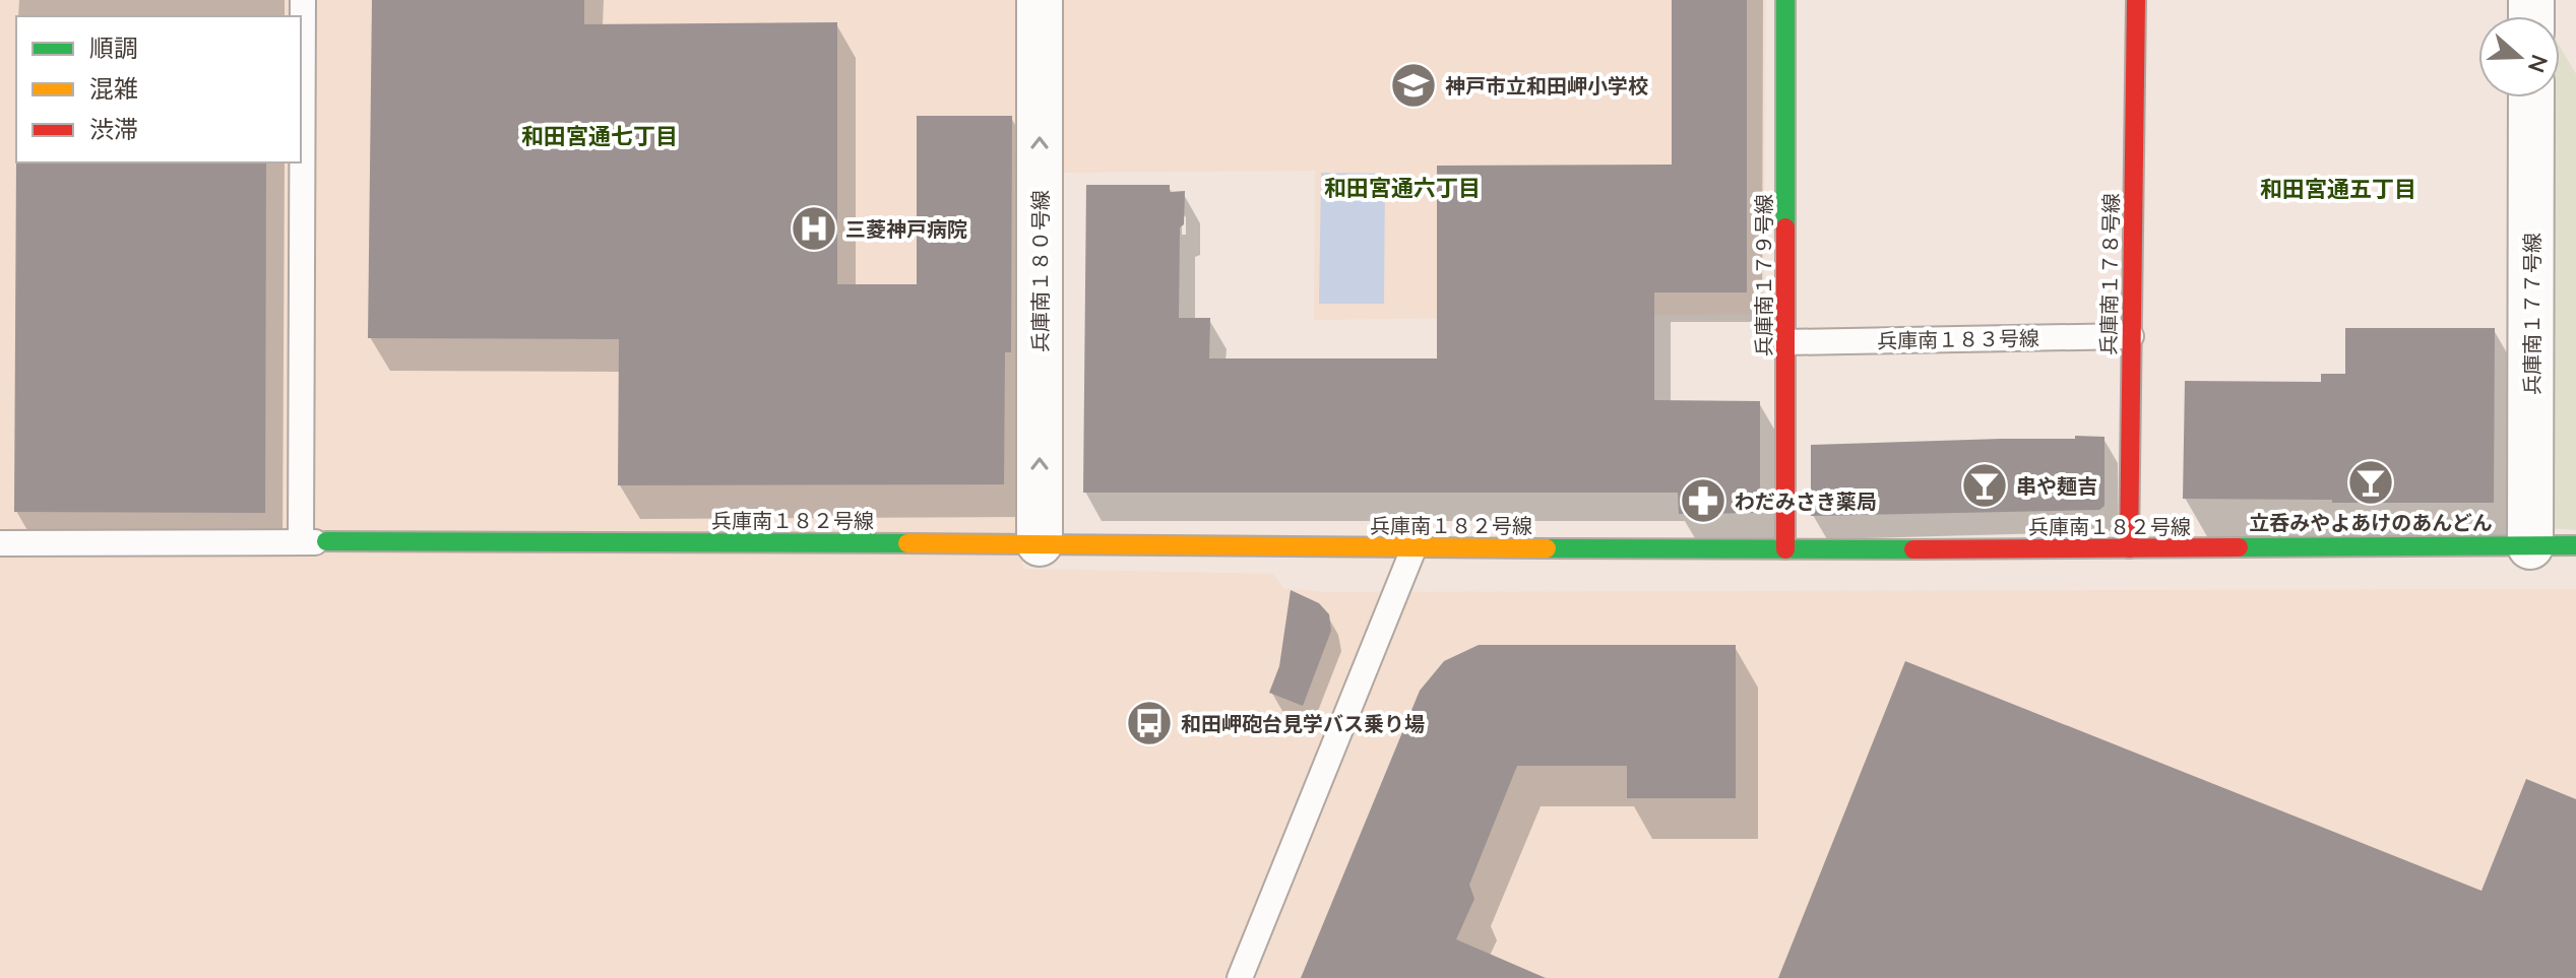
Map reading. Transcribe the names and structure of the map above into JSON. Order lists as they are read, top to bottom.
{
  "streets": {
    "street": [
      "兵庫南１８０号線",
      "兵庫南１７８号線",
      "兵庫南１７９号線",
      "兵庫南１７７号線",
      "兵庫南１８２号線"
    ],
    "lane": ["兵庫南１８３号線"]
  },
  "crossings": [
    ["兵庫南１８０号線", "兵庫南１８２号線"],
    ["兵庫南１７８号線", "兵庫南１８３号線"],
    ["兵庫南１７８号線", "兵庫南１８２号線"],
    ["兵庫南１７９号線", "兵庫南１８３号線"],
    ["兵庫南１７９号線", "兵庫南１８２号線"],
    ["兵庫南１７７号線", "兵庫南１８２号線"]
  ],
  "one_way": ["兵庫南１８０号線"],
  "districts": ["和田宮通七丁目", "和田宮通六丁目", "和田宮通五丁目"],
  "places": {
    "school or university": ["神戸市立和田岬小学校"],
    "hospital": ["三菱神戸病院"],
    "bar": ["立呑みやよあけのあんどん", "串や麺吉"],
    "pharmacy": ["わだみさき薬局"],
    "bus stop": ["和田岬砲台見学バス乗り場"]
  },
  "legend": ["順調", "混雑", "渋滞"],
  "north": "right"
}
